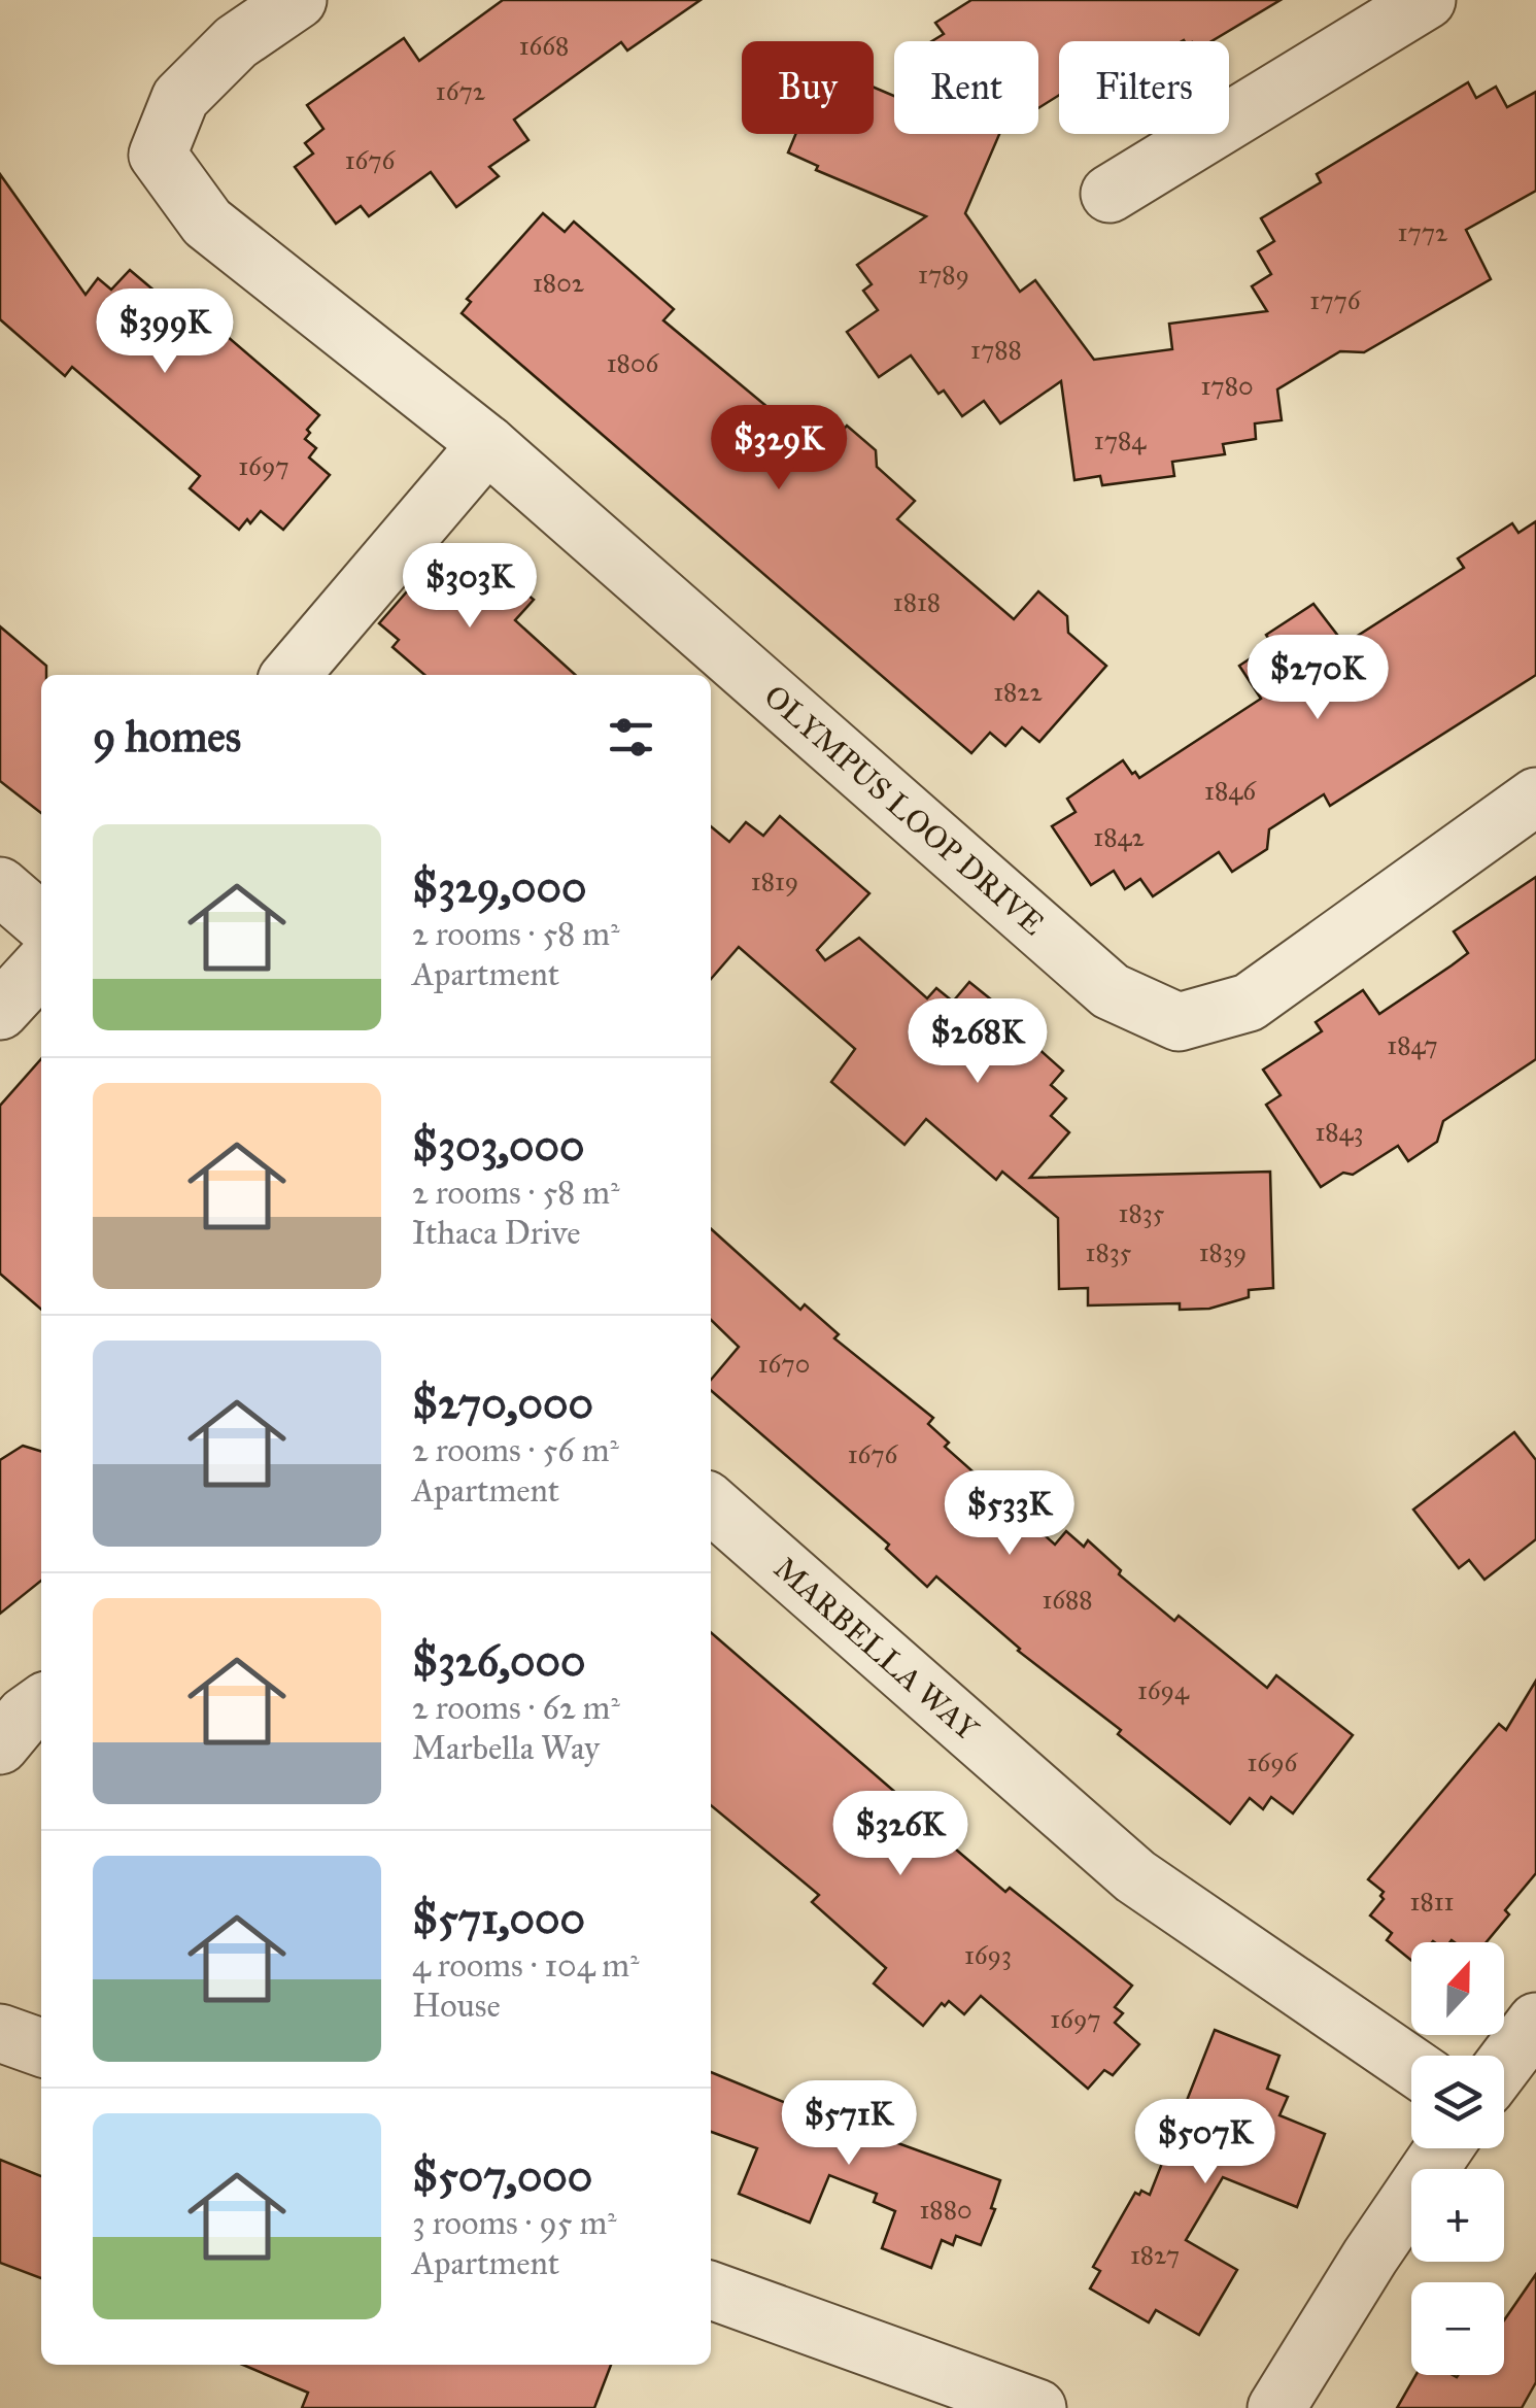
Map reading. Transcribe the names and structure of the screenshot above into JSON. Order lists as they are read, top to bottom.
{
  "streets": {
    "street": ["OLYMPUS LOOP DRIVE", "MARBELLA WAY"]
  },
  "house_numbers": [
    "1668",
    "1672",
    "1676",
    "1772",
    "1789",
    "1802",
    "1776",
    "1788",
    "1806",
    "1780",
    "1784",
    "1697",
    "1818",
    "1822",
    "1846",
    "1842",
    "1819",
    "1847",
    "1843",
    "1835",
    "1835",
    "1839",
    "1670",
    "1676",
    "1688",
    "1694",
    "1696",
    "1811",
    "1693",
    "1697",
    "1880",
    "1827"
  ],
  "north": "top",
  "page": {
    "chip": ["Buy", "Rent", "Filters"],
    "price": [
      "$399K",
      "$329K",
      "$303K",
      "$270K",
      "$268K",
      "$533K",
      "$326K",
      "$571K",
      "$507K"
    ],
    "heading": "9 homes",
    "list": [
      {
        "name": "$329,000",
        "note": "2 rooms · 58 m² · Apartment"
      },
      {
        "name": "$303,000",
        "note": "2 rooms · 58 m² · Ithaca Drive"
      },
      {
        "name": "$270,000",
        "note": "2 rooms · 56 m² · Apartment"
      },
      {
        "name": "$326,000",
        "note": "2 rooms · 62 m² · Marbella Way"
      },
      {
        "name": "$571,000",
        "note": "4 rooms · 104 m² · House"
      },
      {
        "name": "$507,000",
        "note": "3 rooms · 95 m² · Apartment"
      }
    ],
    "map_buttons": ["+", "−"]
  }
}
